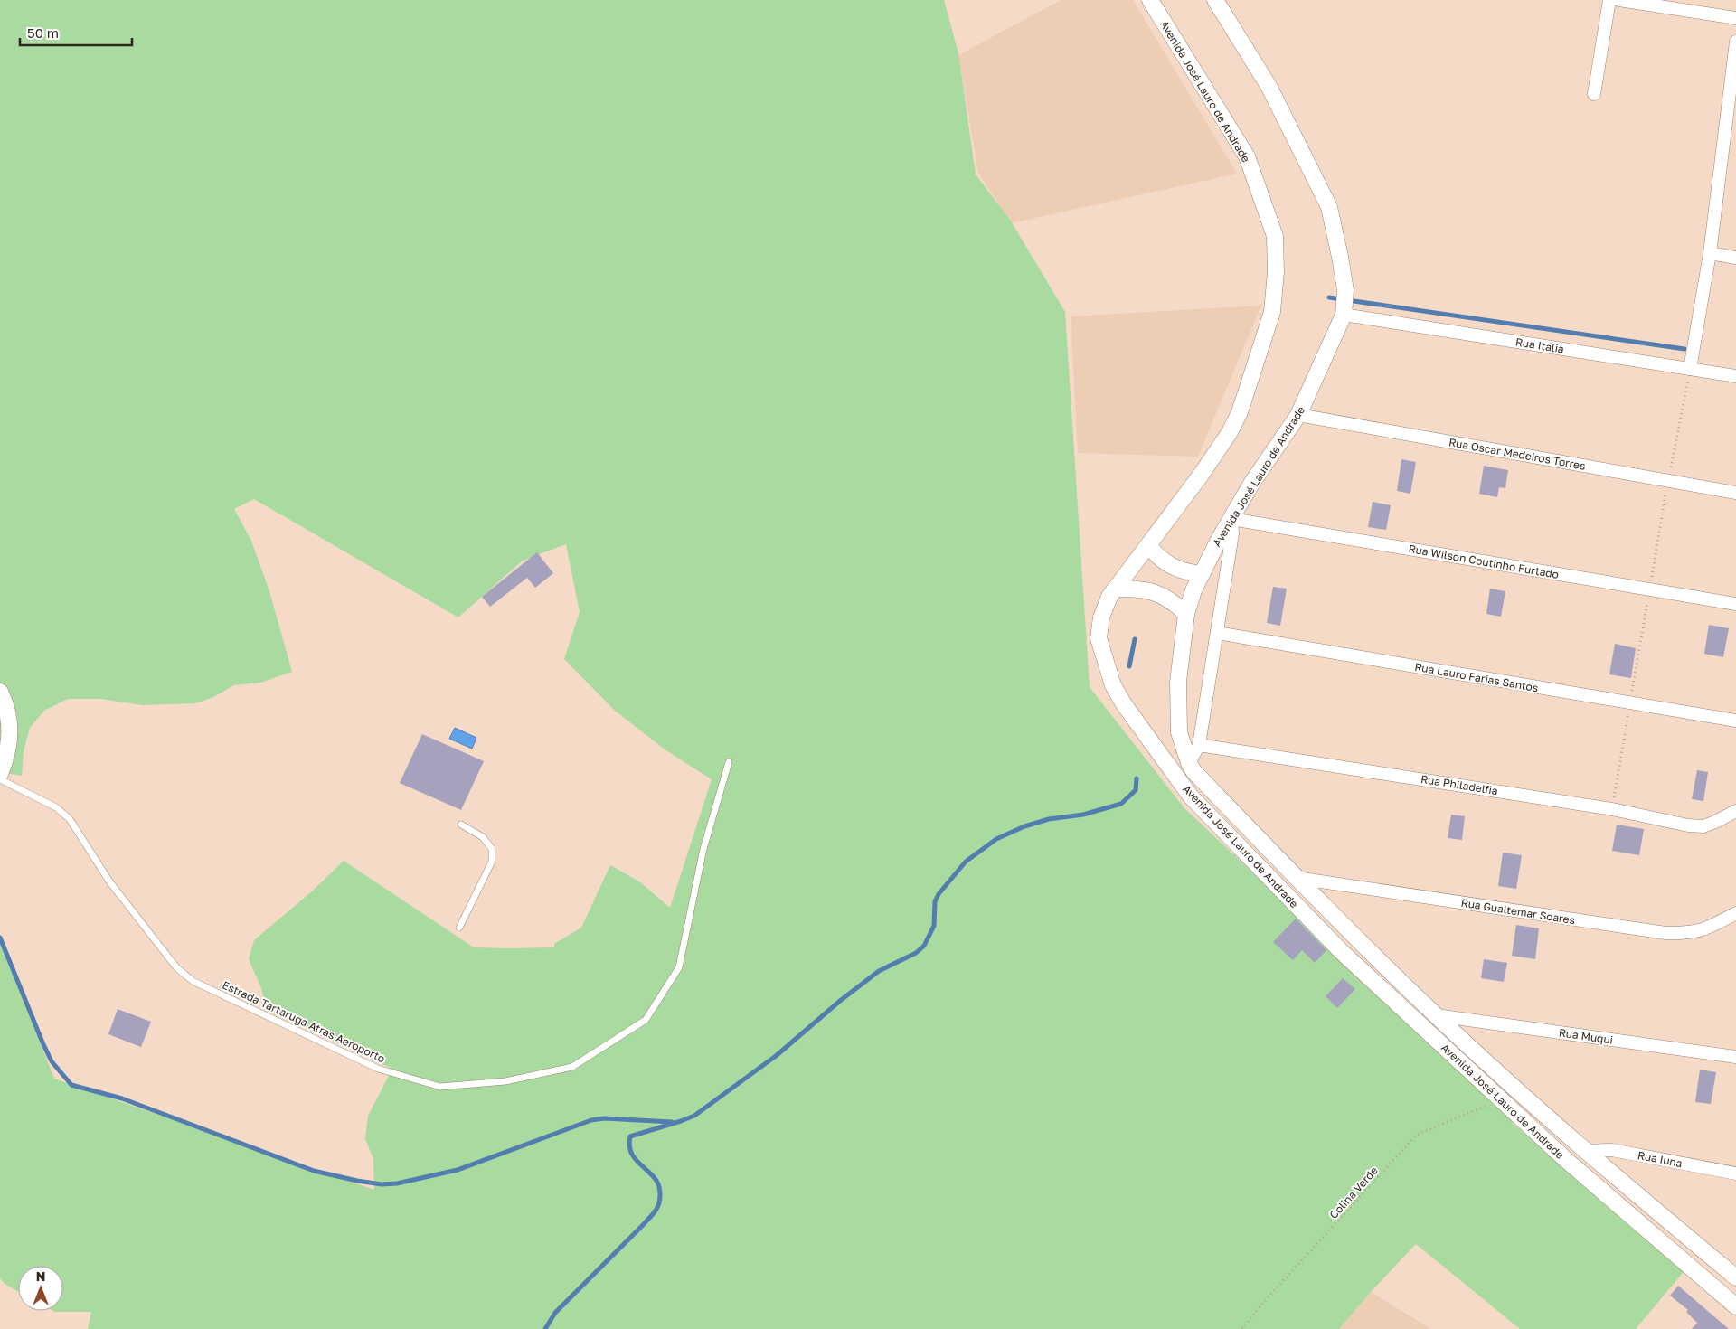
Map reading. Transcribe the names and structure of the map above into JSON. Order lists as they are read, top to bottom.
{
  "streets": {
    "street": [
      "Avenida José Lauro de Andrade",
      "Rua Itália",
      "Rua Oscar Medeiros Torres",
      "Rua Wilson Coutinho Furtado",
      "Rua Lauro Farias Santos",
      "Rua Philadelfia",
      "Rua Gualtemar Soares",
      "Rua Muqui",
      "Rua Iuna"
    ],
    "lane": ["Estrada Tartaruga Atras Aeroporto"],
    "path": ["Colina Verde"]
  },
  "crossings": [
    ["Avenida José Lauro de Andrade", "Rua Itália"],
    ["Avenida José Lauro de Andrade", "Rua Oscar Medeiros Torres"],
    ["Avenida José Lauro de Andrade", "Rua Wilson Coutinho Furtado"],
    ["Avenida José Lauro de Andrade", "Rua Gualtemar Soares"],
    ["Avenida José Lauro de Andrade", "Rua Muqui"],
    ["Avenida José Lauro de Andrade", "Rua Iuna"],
    ["Avenida José Lauro de Andrade", "Colina Verde"]
  ],
  "scale_bar": "50 m",
  "north": "top"
}
